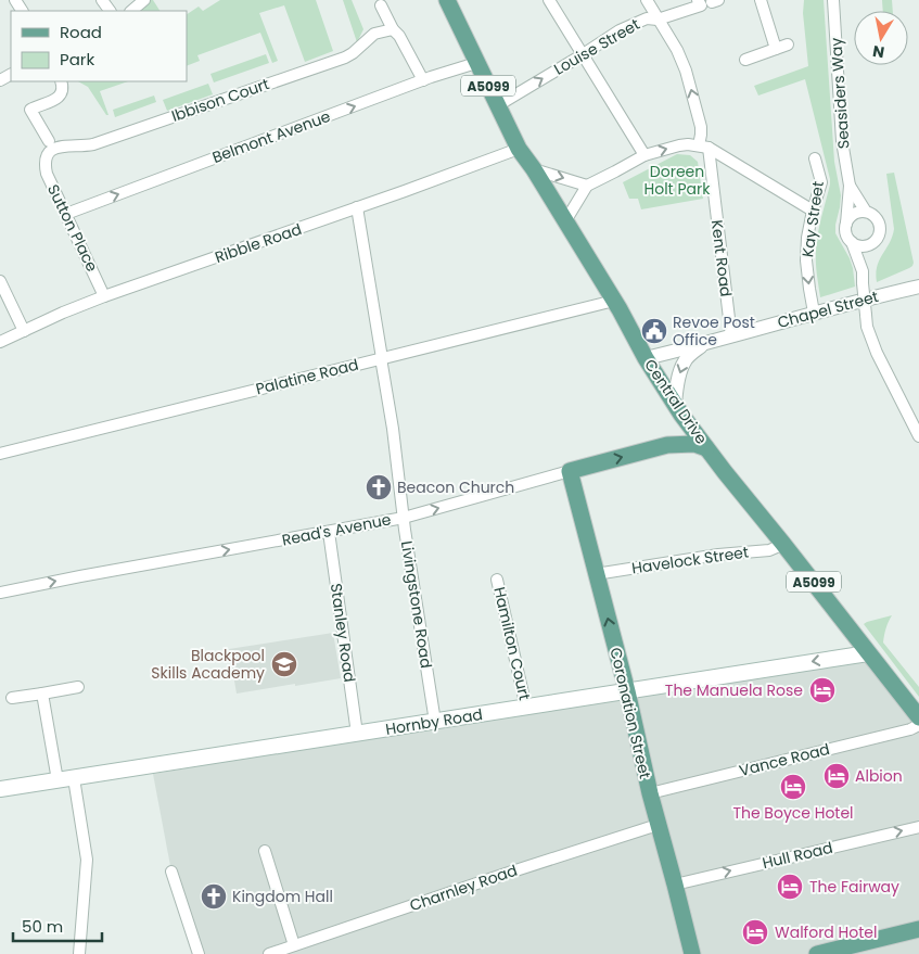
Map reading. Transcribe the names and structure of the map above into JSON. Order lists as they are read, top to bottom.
{
  "streets": {
    "main road": [
      "A5099",
      "Central Drive",
      "Read's Avenue",
      "Coronation Street",
      "Hornby Road"
    ],
    "street": [
      "Louise Street",
      "Seasiders Way",
      "Ibbison Court",
      "Belmont Avenue",
      "Kay Street",
      "Sutton Place",
      "Ribble Road",
      "Kent Road",
      "Chapel Street",
      "Palatine Road",
      "Havelock Street",
      "Livingstone Road",
      "Stanley Road",
      "Hamilton Court",
      "Vance Road",
      "Hull Road",
      "Charnley Road"
    ]
  },
  "crossings": [
    ["Louise Street", "Kent Road"],
    ["Louise Street", "Central Drive"],
    ["Ibbison Court", "Sutton Place"],
    ["Belmont Avenue", "Sutton Place"],
    ["Belmont Avenue", "Central Drive"],
    ["Kay Street", "Chapel Street"],
    ["Sutton Place", "Ribble Road"],
    ["Ribble Road", "Central Drive"],
    ["Ribble Road", "Livingstone Road"],
    ["Kent Road", "Chapel Street"],
    ["Chapel Street", "Central Drive"],
    ["Palatine Road", "Central Drive"],
    ["Palatine Road", "Livingstone Road"],
    ["Central Drive", "Read's Avenue"],
    ["Central Drive", "Havelock Street"],
    ["Central Drive", "Hornby Road"],
    ["Read's Avenue", "Livingstone Road"],
    ["Read's Avenue", "Stanley Road"],
    ["Read's Avenue", "Coronation Street"],
    ["Havelock Street", "Coronation Street"],
    ["Livingstone Road", "Hornby Road"],
    ["Stanley Road", "Hornby Road"],
    ["Hamilton Court", "Hornby Road"],
    ["Coronation Street", "Hornby Road"],
    ["Coronation Street", "Vance Road"],
    ["Coronation Street", "Hull Road"],
    ["Coronation Street", "Charnley Road"]
  ],
  "one_way": [
    "Louise Street",
    "Belmont Avenue",
    "Kay Street",
    "Read's Avenue",
    "Hull Road"
  ],
  "parks": ["Doreen Holt Park"],
  "places": {
    "public building": ["Revoe Post Office"],
    "church": ["Beacon Church", "Kingdom Hall"],
    "school or university": ["Blackpool Skills Academy"],
    "hotel": [
      "The Manuela Rose",
      "Albion",
      "The Boyce Hotel",
      "The Fairway",
      "Walford Hotel"
    ]
  },
  "legend": ["Road", "Park"],
  "scale_bar": "50 m",
  "north": "bottom"
}
